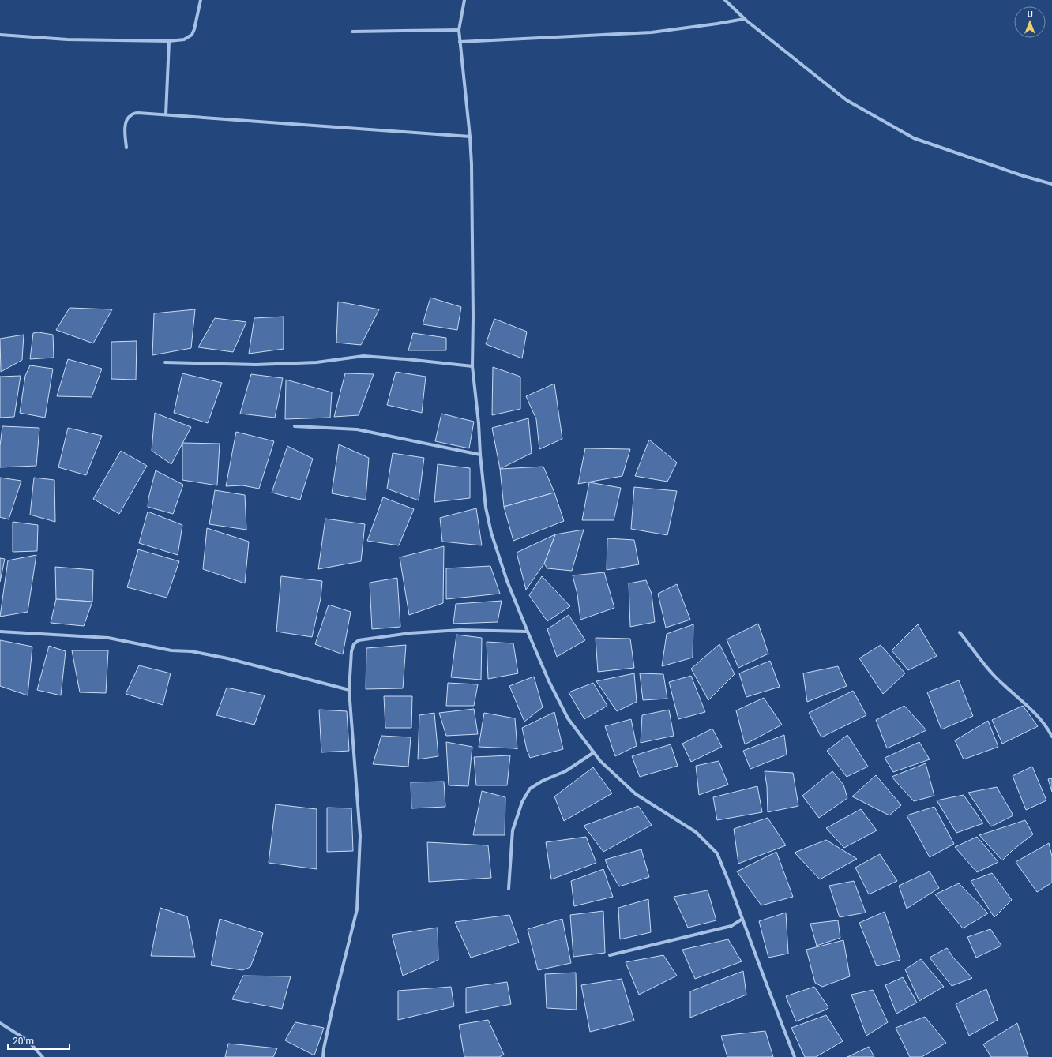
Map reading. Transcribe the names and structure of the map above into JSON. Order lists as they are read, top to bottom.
{
  "scale_bar": "20 m",
  "north": "top"
}
